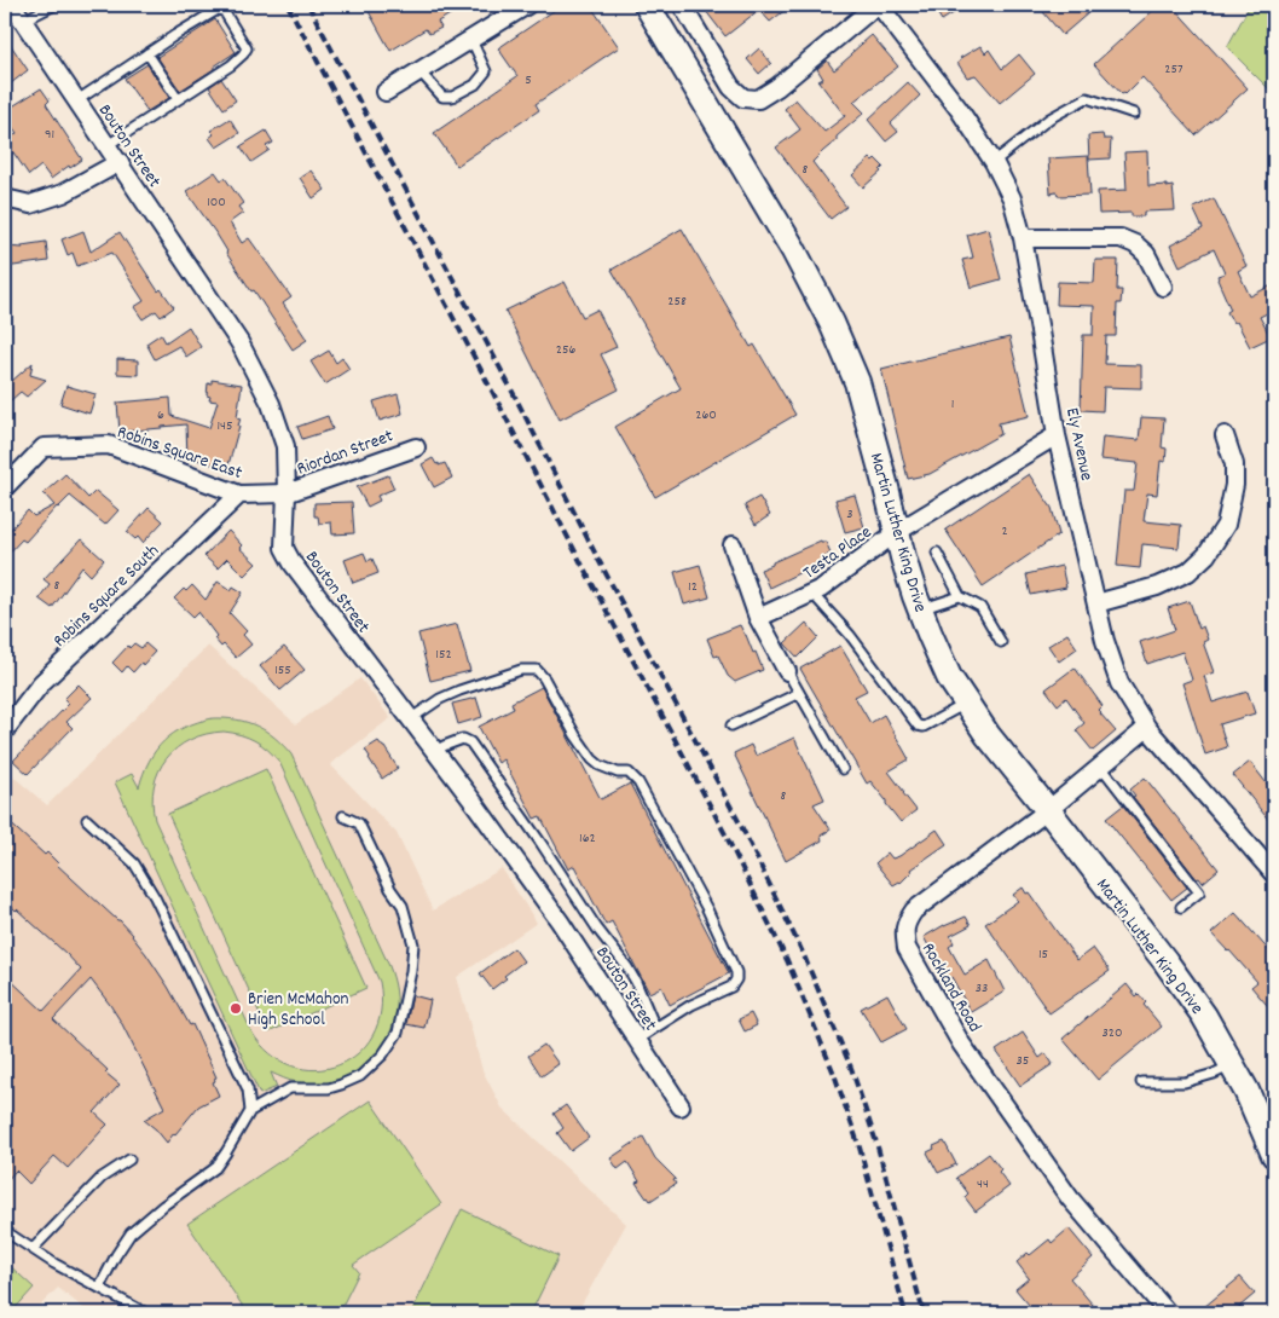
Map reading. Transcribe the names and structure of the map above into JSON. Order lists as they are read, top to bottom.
{
  "streets": {
    "main road": ["Martin Luther King Drive"],
    "street": [
      "Bouton Street",
      "Ely Avenue",
      "Robins Square East",
      "Riordan Street",
      "Testa Place",
      "Robins Square South",
      "Rockland Road"
    ]
  },
  "crossings": [
    ["Bouton Street", "Robins Square East"],
    ["Bouton Street", "Riordan Street"],
    ["Ely Avenue", "Testa Place"],
    ["Ely Avenue", "Rockland Road"],
    ["Robins Square East", "Riordan Street"],
    ["Robins Square East", "Robins Square South"],
    ["Martin Luther King Drive", "Testa Place"],
    ["Martin Luther King Drive", "Rockland Road"]
  ],
  "places": ["Brien McMahon High School"],
  "house_numbers": [
    "257",
    "5",
    "91",
    "8",
    "100",
    "258",
    "256",
    "1",
    "6",
    "260",
    "145",
    "3",
    "2",
    "8",
    "12",
    "152",
    "155",
    "8",
    "162",
    "15",
    "33",
    "320",
    "35",
    "44"
  ]
}
